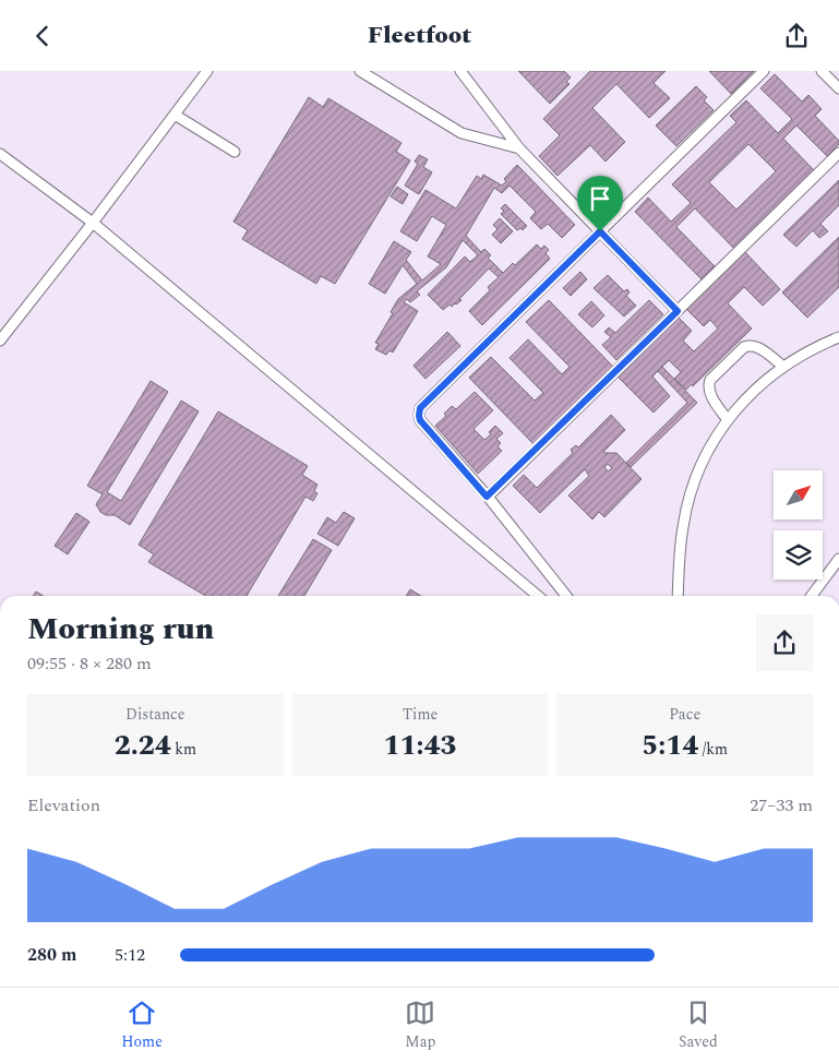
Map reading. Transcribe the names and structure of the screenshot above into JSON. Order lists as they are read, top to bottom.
{
  "north": "top right",
  "page": {
    "header": "Fleetfoot",
    "heading": ["Morning run", "09:55 · 8 × 280 m"],
    "stats": [
      ["Distance", "2.24 km"],
      ["Time", "11:43"],
      ["Pace", "5:14 /km"]
    ],
    "chart": ["Elevation", "27–33 m"],
    "list": [
      {
        "name": "280 m",
        "note": "5:12"
      }
    ],
    "tabs": ["Home", "Map", "Saved"]
  }
}
